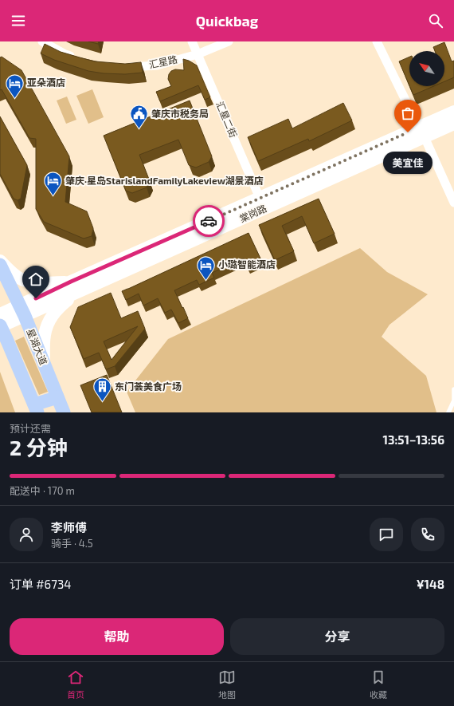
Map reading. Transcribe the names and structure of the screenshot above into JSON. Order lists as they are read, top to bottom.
{
  "streets": {
    "main road": ["棠岗路", "星湖大道"],
    "street": ["汇星路", "汇星二街"]
  },
  "crossings": [
    ["汇星路", "汇星二街"],
    ["汇星二街", "棠岗路"],
    ["棠岗路", "星湖大道"]
  ],
  "places": {
    "hotel": ["亚朵酒店", "肇庆·星岛StarislandFamilyLakeview湖景酒店", "小璐智能酒店"],
    "public building": ["肇庆市税务局"],
    "other": ["美宜佳"],
    "building": ["东门荟美食广场"]
  },
  "north": "top left",
  "page": {
    "header": "Quickbag",
    "bubble": "美宜佳",
    "heading": ["2 分钟", "预计还需", "13:51–13:56"],
    "panel": [
      "李师傅",
      "骑手 · 4.5",
      "订单 #6734",
      "¥148"
    ],
    "bar": "配送中 · 170 m",
    "buttons": ["帮助", "分享"],
    "tabs": ["首页", "地图", "收藏"]
  }
}
